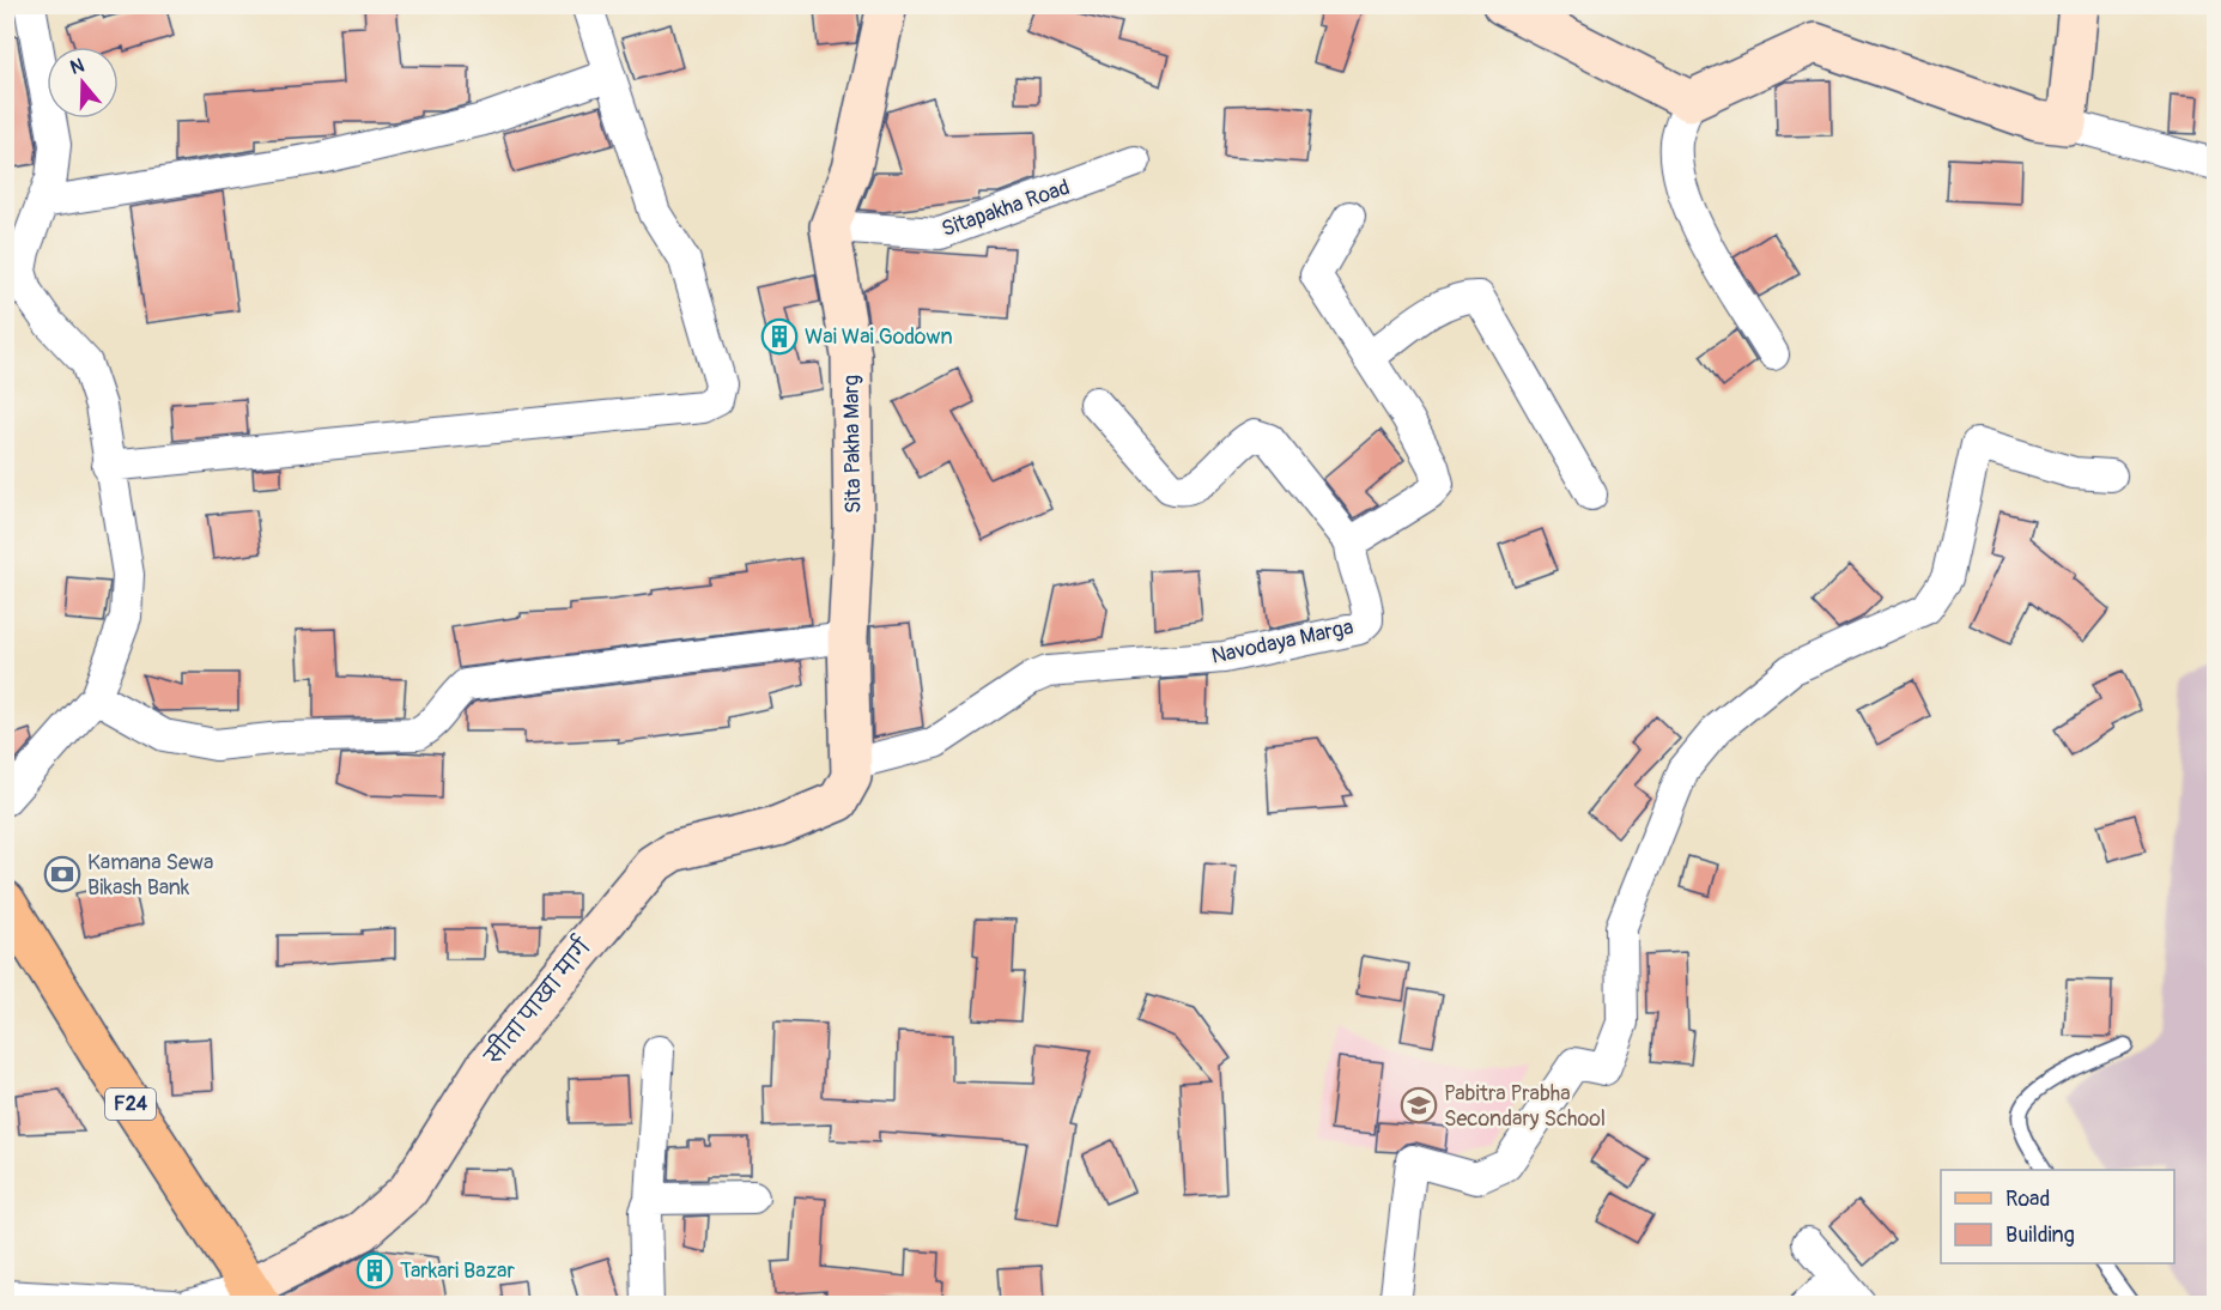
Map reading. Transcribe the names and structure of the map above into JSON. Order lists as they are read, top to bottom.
{
  "streets": {
    "main road": ["F24"],
    "street": [
      "Sitapakha Road",
      "Sita Pakha Marg",
      "Navodaya Marga",
      "सीता पाखा मार्ग"
    ]
  },
  "crossings": [
    ["Sitapakha Road", "Sita Pakha Marg"],
    ["Sita Pakha Marg", "Navodaya Marga"],
    ["Sita Pakha Marg", "सीता पाखा मार्ग"],
    ["Navodaya Marga", "सीता पाखा मार्ग"],
    ["सीता पाखा मार्ग", "F24"]
  ],
  "places": {
    "building": ["Wai Wai Godown", "Tarkari Bazar"],
    "bank": ["Kamana Sewa Bikash Bank"],
    "school or university": ["Pabitra Prabha Secondary School"]
  },
  "legend": ["Road", "Building"],
  "north": "top"
}
